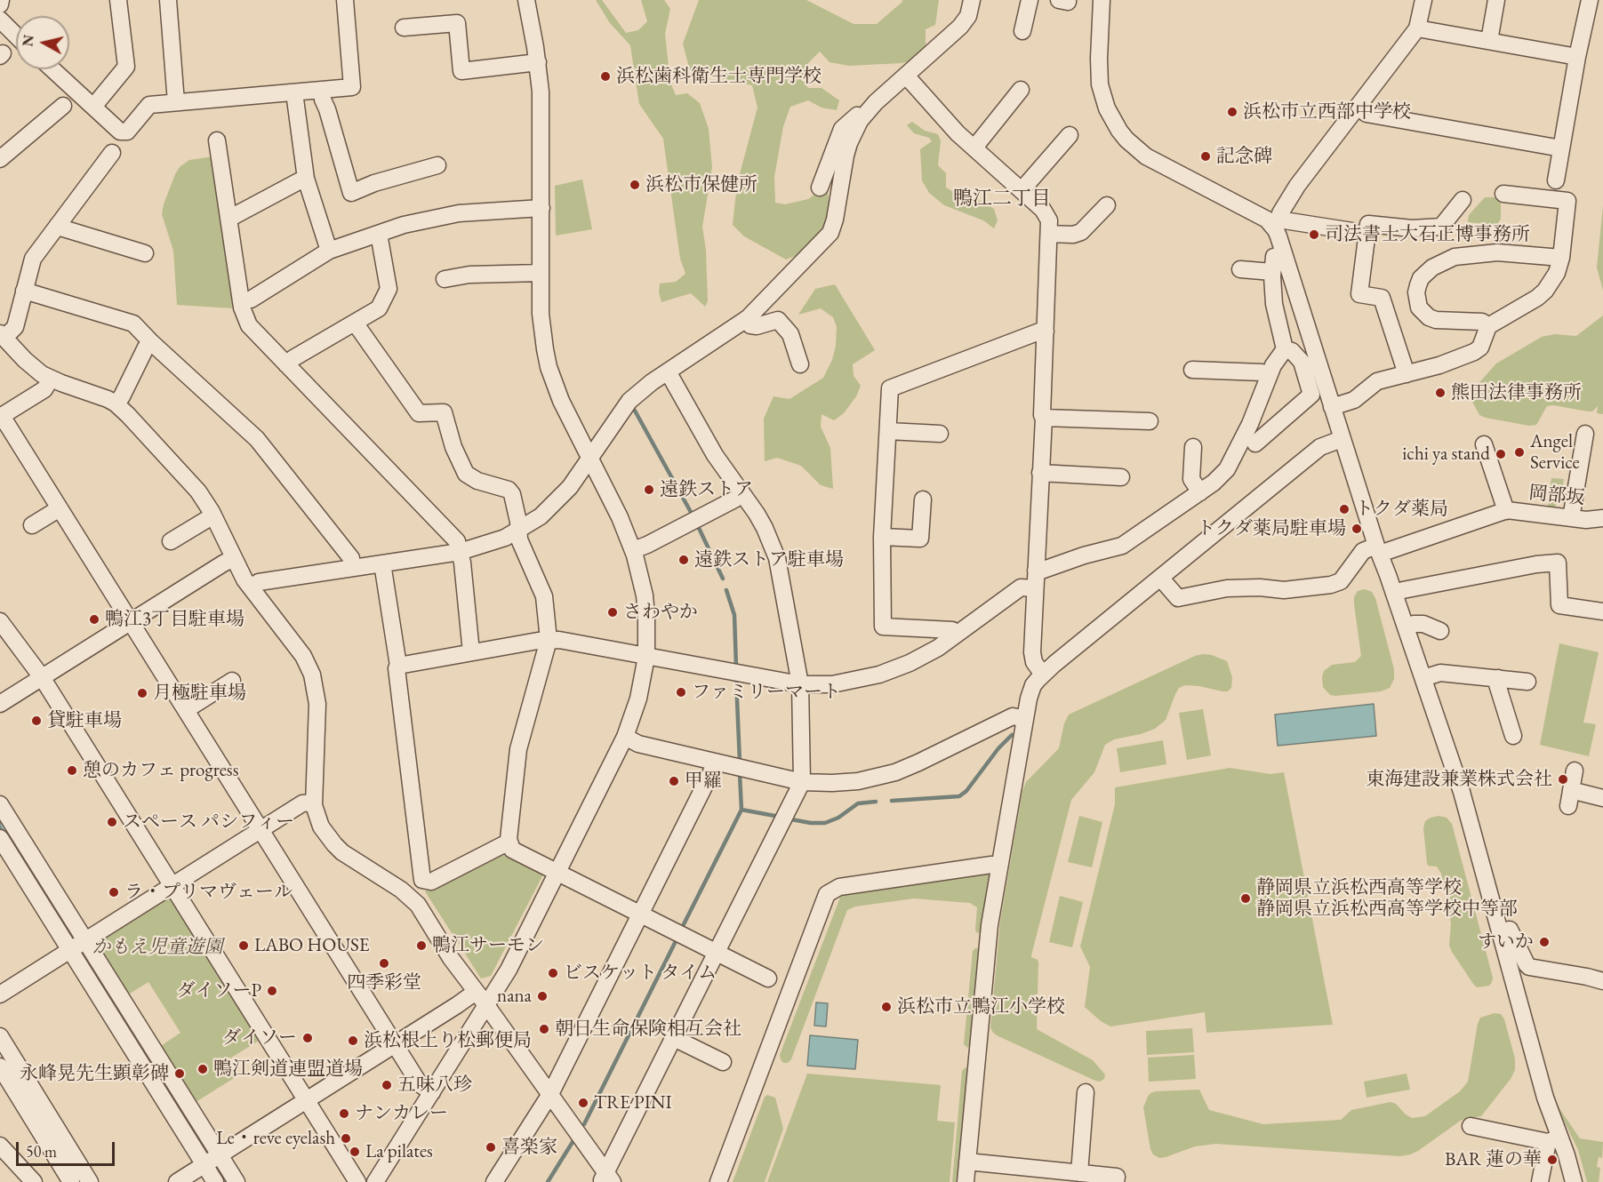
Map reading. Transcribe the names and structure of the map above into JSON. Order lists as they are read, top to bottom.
{
  "streets": {
    "street": ["岡部坂"]
  },
  "districts": ["鴨江二丁目"],
  "parks": ["かもえ児童遊園"],
  "places": [
    "浜松歯科衛生士専門学校",
    "浜松市立西部中学校",
    "記念碑",
    "浜松市保健所",
    "司法書士大石正博事務所",
    "熊田法律事務所",
    "Angel Service",
    "ichi ya stand",
    "遠鉄ストア",
    "トクダ薬局",
    "トクダ薬局駐車場",
    "遠鉄ストア駐車場",
    "さわやか",
    "鴨江3丁目駐車場",
    "ファミリーマート",
    "月極駐車場",
    "貸駐車場",
    "憩のカフェ progress",
    "東海建設兼業株式会社",
    "甲羅",
    "スペース パシフィー",
    "ラ・プリマヴェール",
    "静岡県立浜松西高等学校 静岡県立浜松西高等学校中等部",
    "すいか",
    "LABO HOUSE",
    "鴨江サーモン",
    "四季彩堂",
    "ビスケット タイム",
    "ダイソーP",
    "nana",
    "浜松市立鴨江小学校",
    "朝日生命保険相互会社",
    "ダイソー",
    "浜松根上り松郵便局",
    "鴨江剣道連盟道場",
    "永峰晃先生顕彰碑",
    "五味八珍",
    "TRE PINI",
    "ナンカレー",
    "Le・reve eyelash",
    "喜楽家",
    "La pilates",
    "BAR 蓮の華"
  ],
  "scale_bar": "50 m",
  "north": "left"
}
